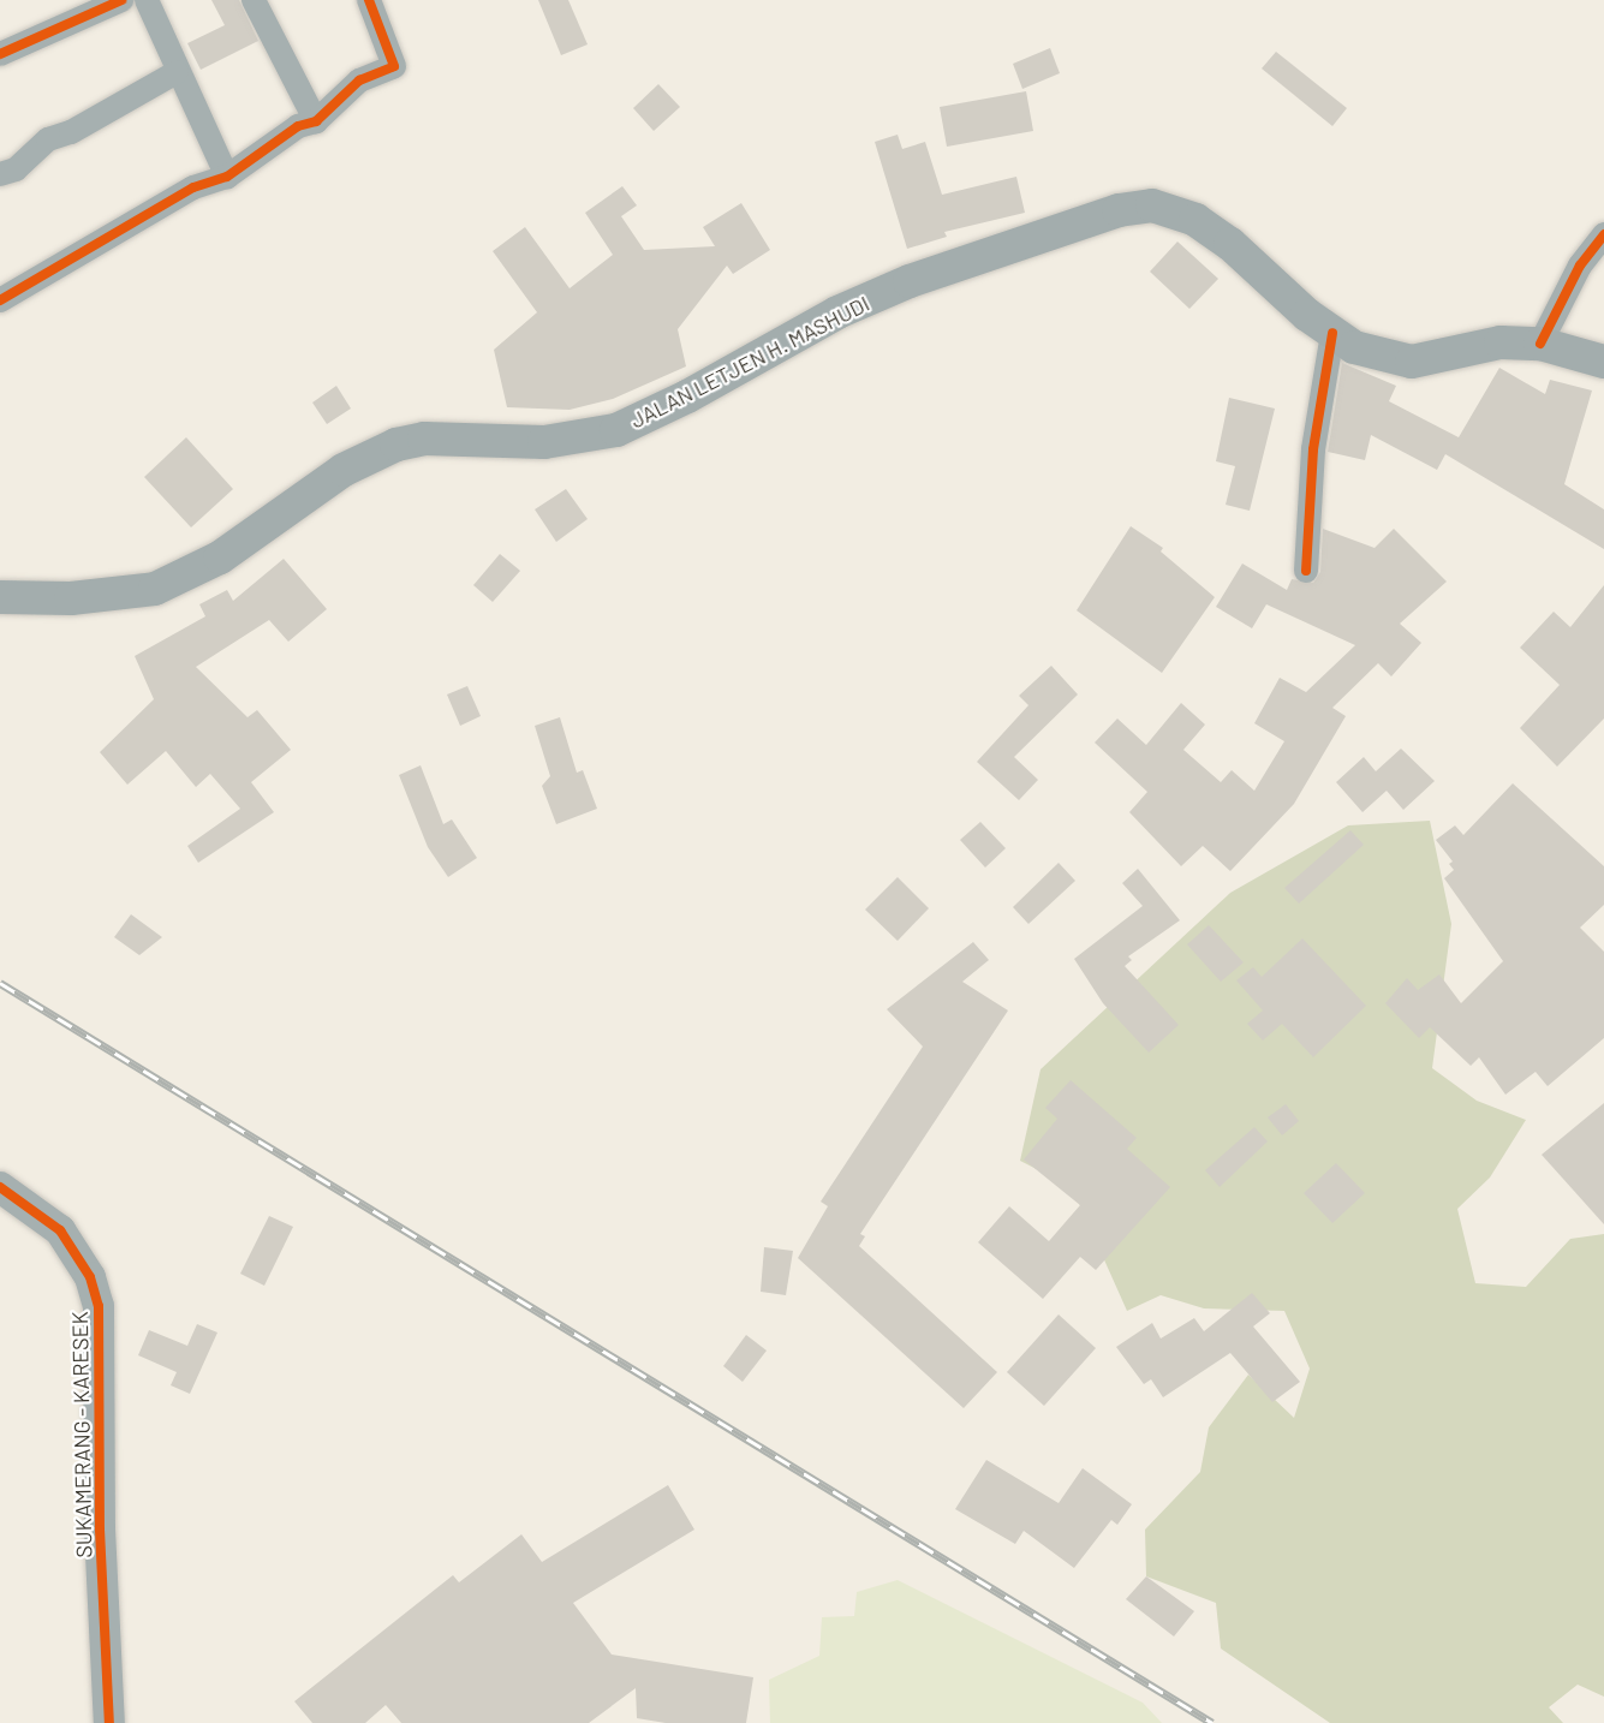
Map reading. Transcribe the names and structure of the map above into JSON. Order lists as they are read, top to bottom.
{
  "streets": {
    "main road": ["JALAN LETJEN H. MASHUDI"],
    "street": ["SUKAMERANG - KARESEK"]
  }
}
